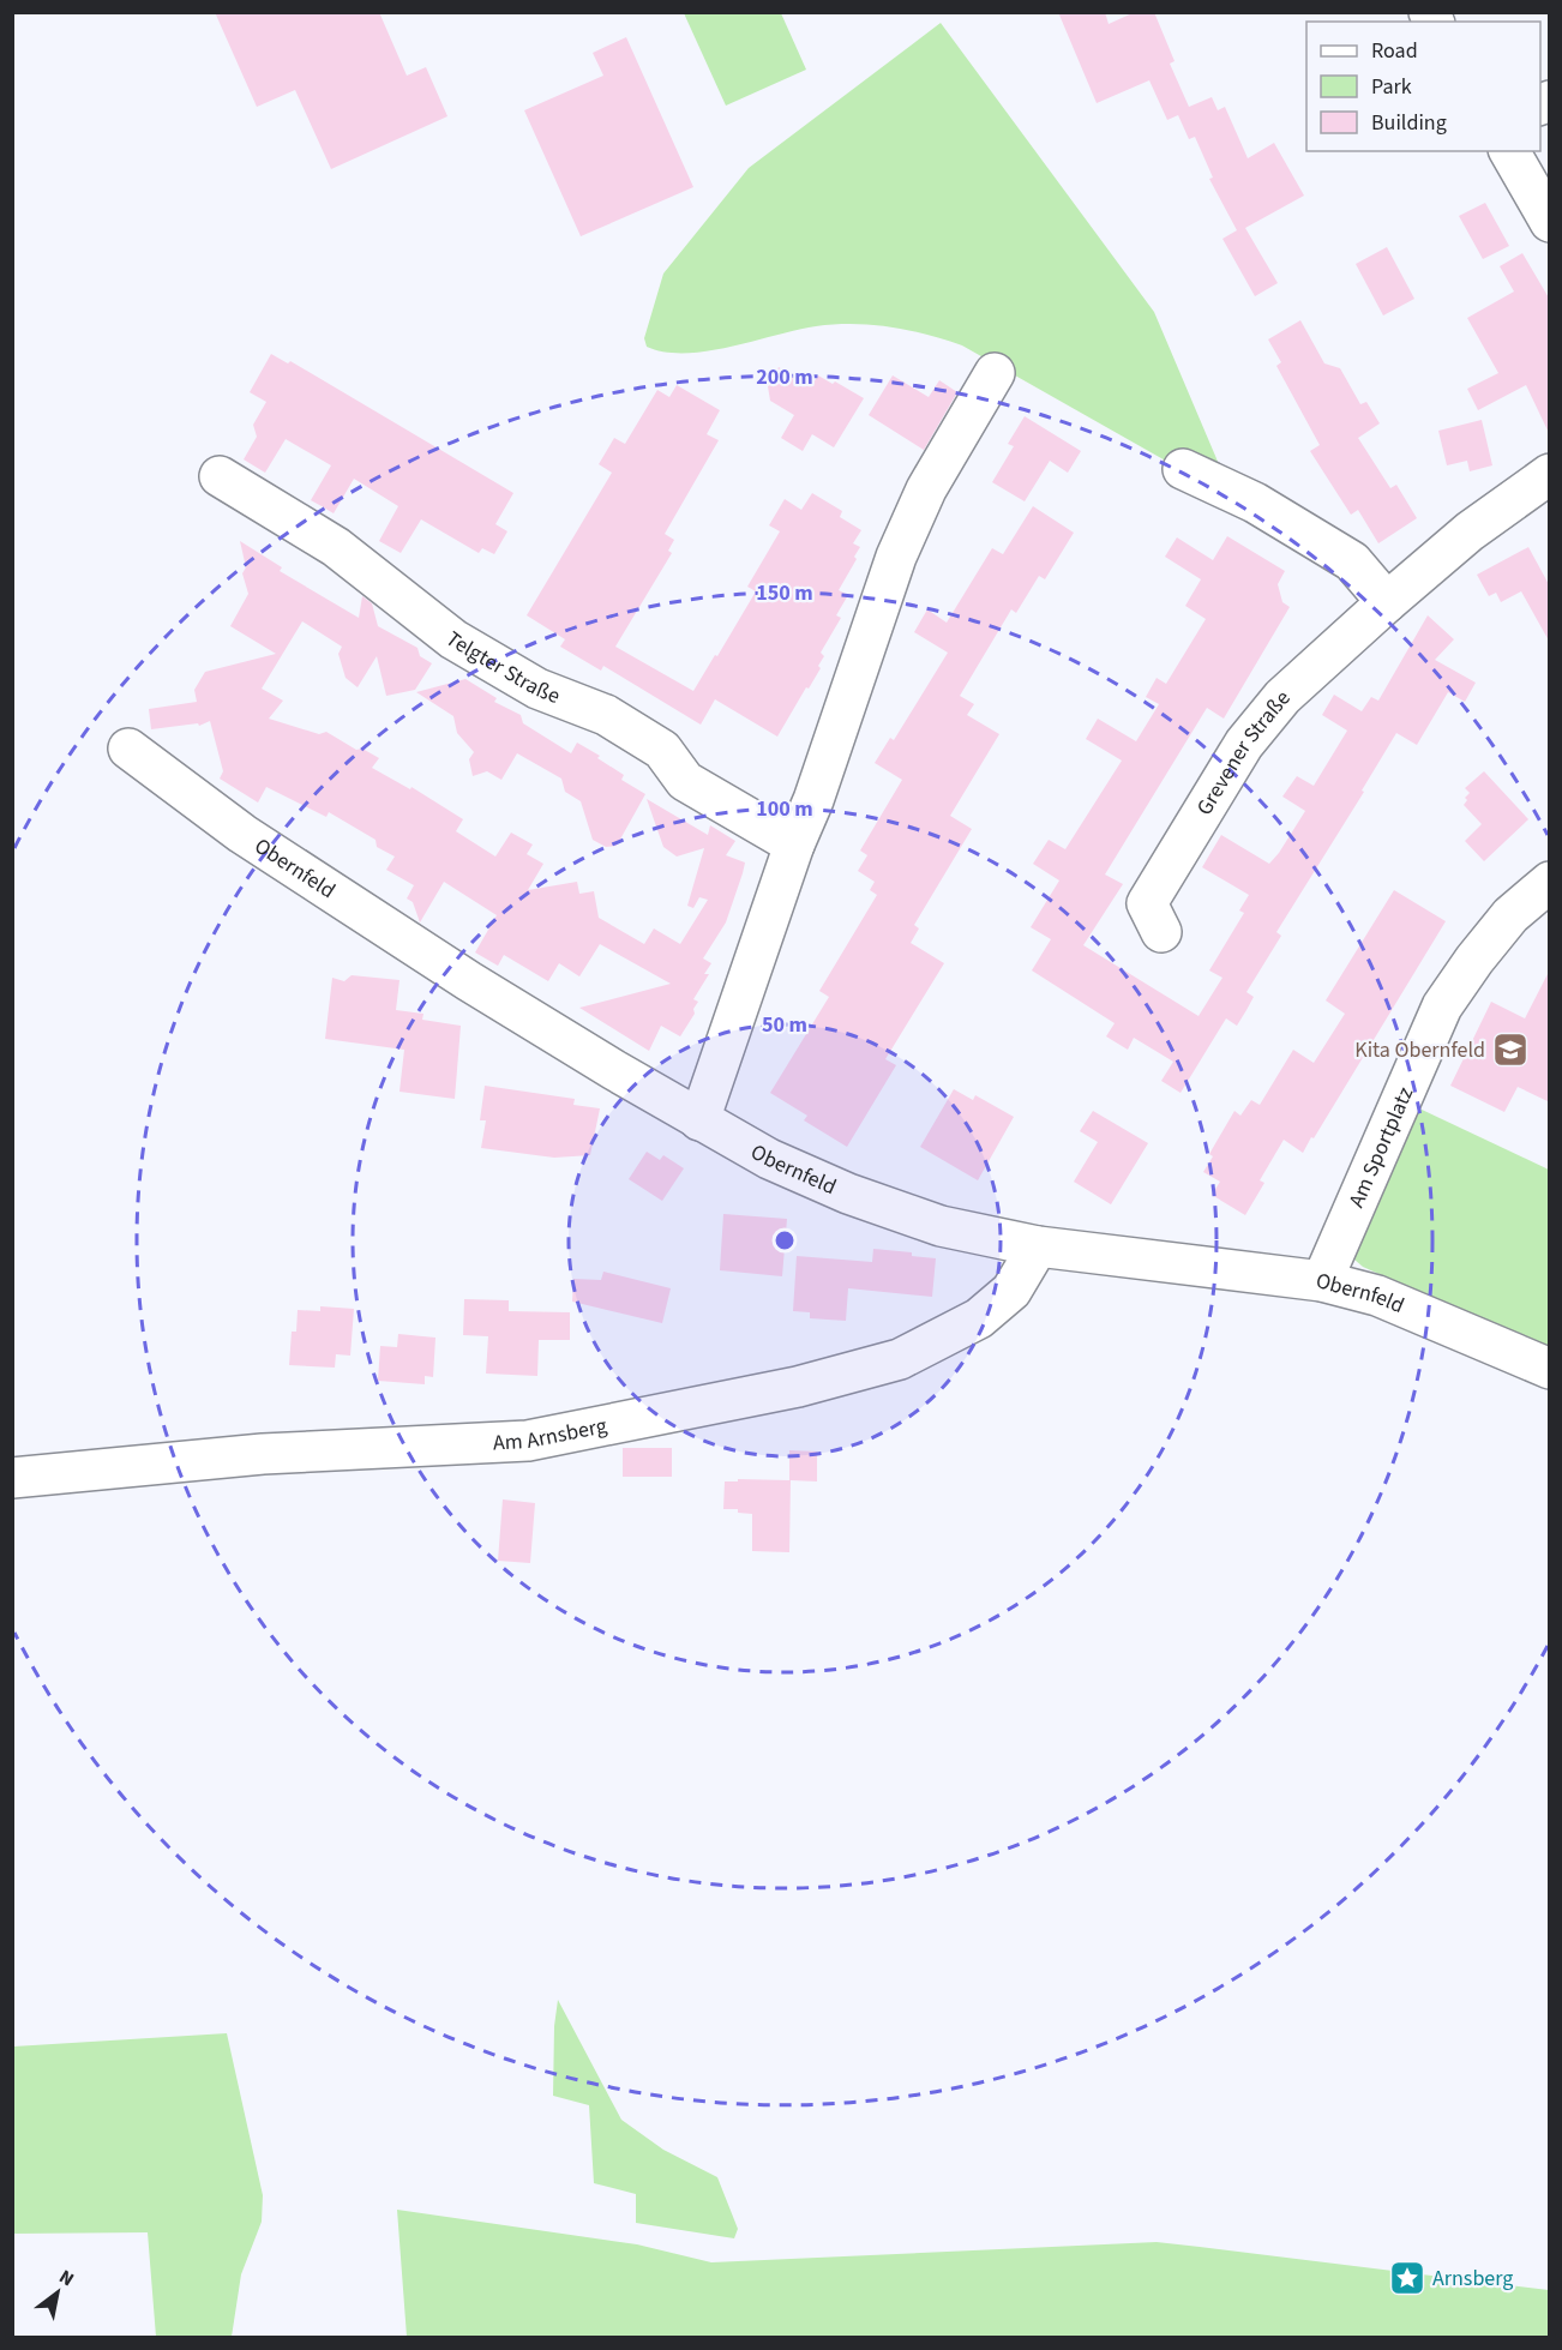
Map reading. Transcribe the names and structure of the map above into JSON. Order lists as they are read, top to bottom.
{
  "streets": {
    "street": [
      "Telgter Straße",
      "Grevener Straße",
      "Obernfeld",
      "Am Sportplatz",
      "Am Arnsberg"
    ]
  },
  "crossings": [
    ["Obernfeld", "Am Sportplatz"],
    ["Obernfeld", "Am Arnsberg"]
  ],
  "places": {
    "school or university": ["Kita Obernfeld"],
    "place": ["Arnsberg"]
  },
  "legend": ["Road", "Park", "Building"],
  "north": "top right",
  "rings": [
    "200 m",
    "150 m",
    "100 m",
    "50 m"
  ]
}
